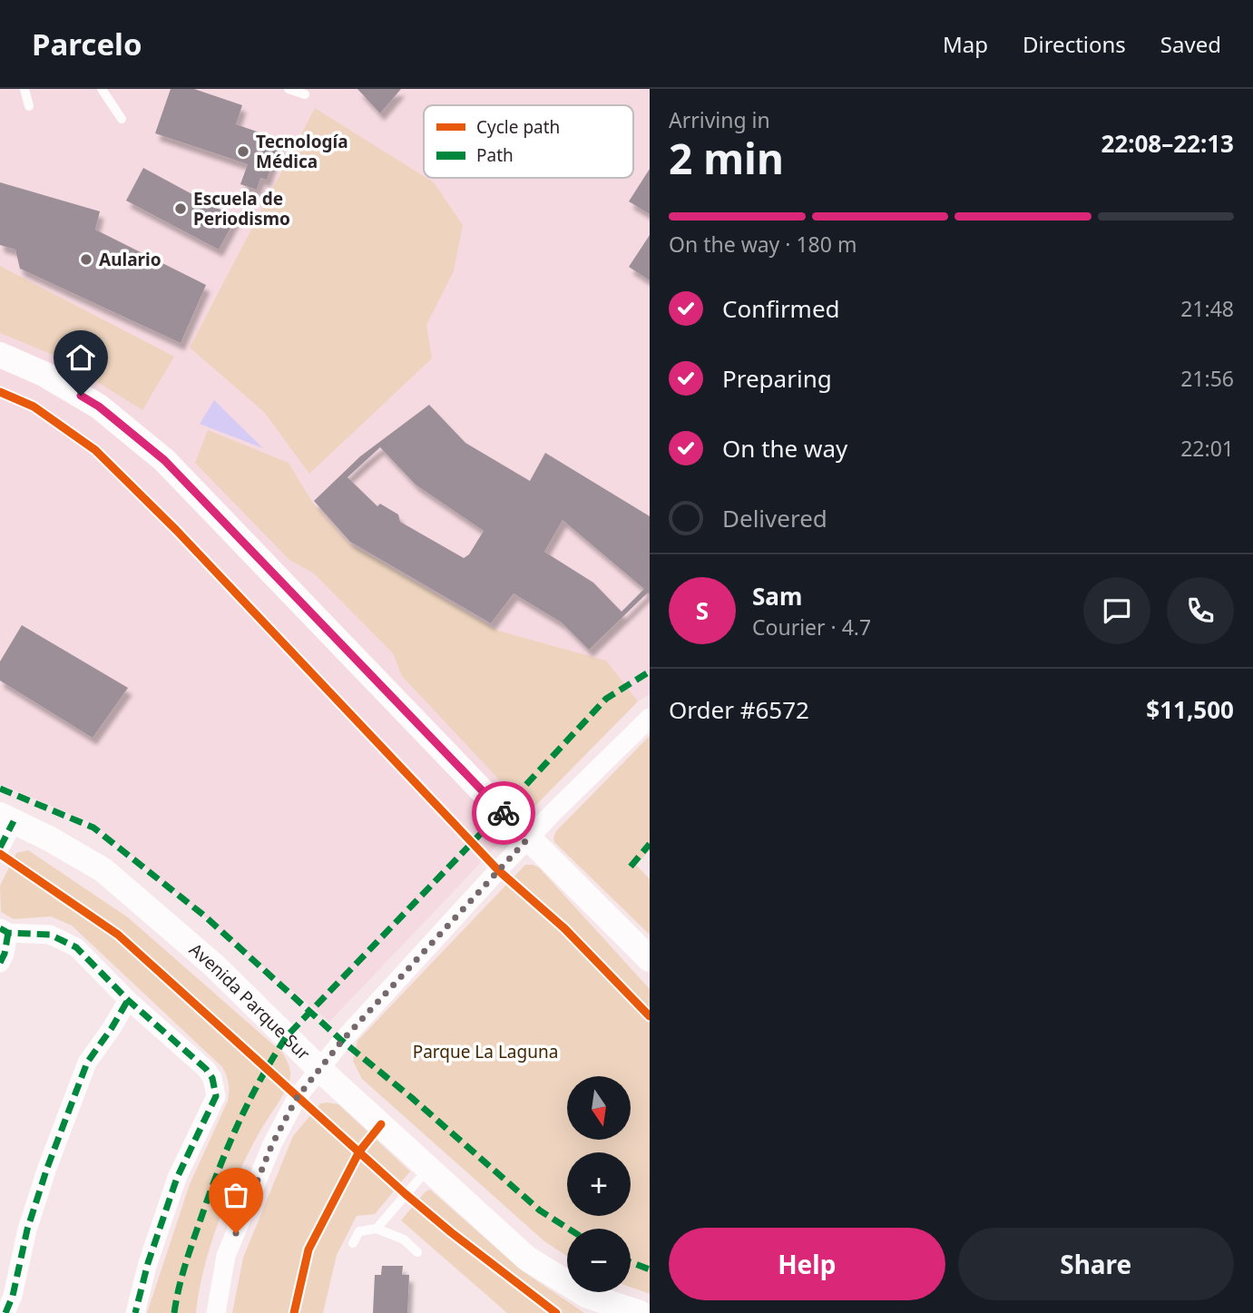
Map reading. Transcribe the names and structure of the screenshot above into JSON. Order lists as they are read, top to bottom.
{
  "streets": {
    "street": ["Avenida Parque Sur"]
  },
  "parks": ["Parque La Laguna"],
  "places": ["Tecnología Médica", "Escuela de Periodismo", "Aulario"],
  "legend": ["Cycle path", "Path"],
  "north": "bottom",
  "page": {
    "header": "Parcelo",
    "nav": ["Map", "Directions", "Saved"],
    "heading": ["2 min", "Arriving in", "22:08–22:13"],
    "panel": [
      "Sam",
      "Courier · 4.7",
      "Order #6572",
      "$11,500"
    ],
    "bar": "On the way · 180 m",
    "list": [
      ["Confirmed", "21:48"],
      ["Preparing", "21:56"],
      ["On the way", "22:01"],
      "Delivered"
    ],
    "round": "S",
    "map_buttons": ["+", "−"],
    "buttons": ["Help", "Share"]
  }
}
